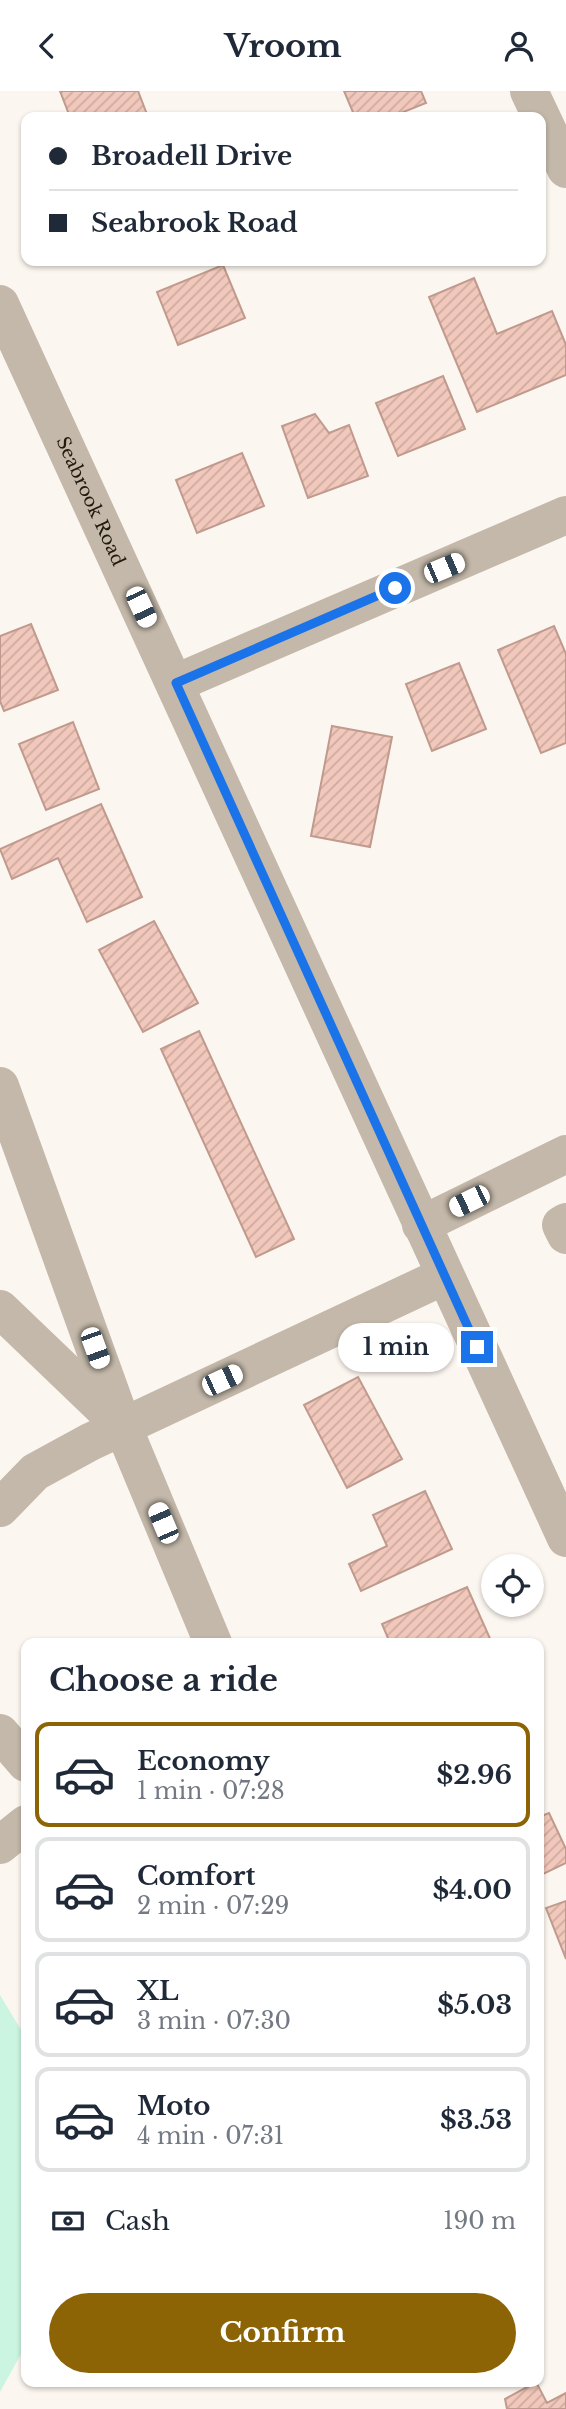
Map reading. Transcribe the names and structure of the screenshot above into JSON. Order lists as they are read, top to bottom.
{
  "streets": {
    "street": ["Seabrook Road"]
  },
  "page": {
    "header": "Vroom",
    "banner": ["Broadell Drive", "Seabrook Road"],
    "bubble": "1 min",
    "heading": "Choose a ride",
    "list": [
      {
        "name": "Economy",
        "note": "1 min · 07:28",
        "value": "$2.96"
      },
      {
        "name": "Comfort",
        "note": "2 min · 07:29",
        "value": "$4.00"
      },
      {
        "name": "XL",
        "note": "3 min · 07:30",
        "value": "$5.03"
      },
      {
        "name": "Moto",
        "note": "4 min · 07:31",
        "value": "$3.53"
      }
    ],
    "pay": ["Cash", "190 m"],
    "buttons": "Confirm"
  }
}
